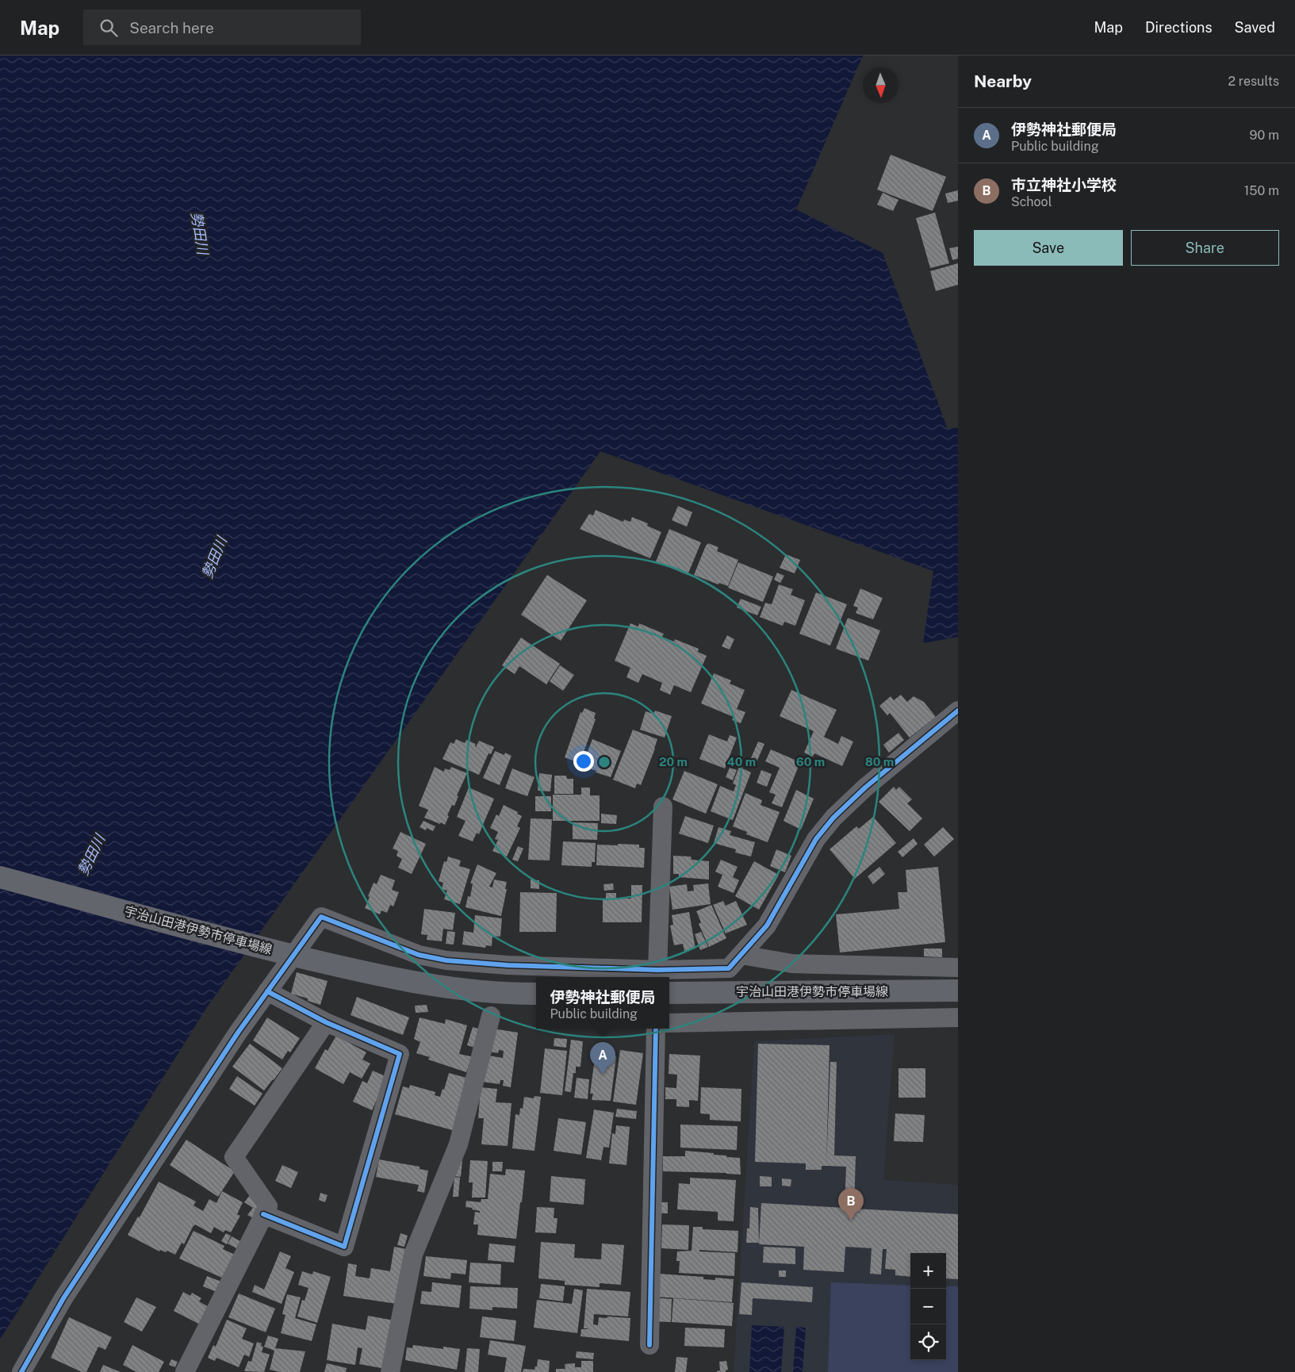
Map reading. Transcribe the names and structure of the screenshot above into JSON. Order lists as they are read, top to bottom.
{
  "streets": {
    "main road": ["宇治山田港伊勢市停車場線"]
  },
  "water": ["勢田川"],
  "north": "bottom",
  "page": {
    "header": "Map",
    "search": "Search here",
    "nav": ["Map", "Directions", "Saved"],
    "heading": ["Nearby", "2 results"],
    "list": [
      {
        "mark": "A",
        "name": "伊勢神社郵便局",
        "note": "Public building",
        "value": "90 m"
      },
      {
        "mark": "B",
        "name": "市立神社小学校",
        "note": "School",
        "value": "150 m"
      }
    ],
    "buttons": ["Save", "Share"],
    "popup": ["伊勢神社郵便局", "Public building"],
    "pins": ["A", "B"],
    "map_buttons": ["+", "−"]
  },
  "rings": [
    "20 m",
    "40 m",
    "60 m",
    "80 m"
  ]
}
